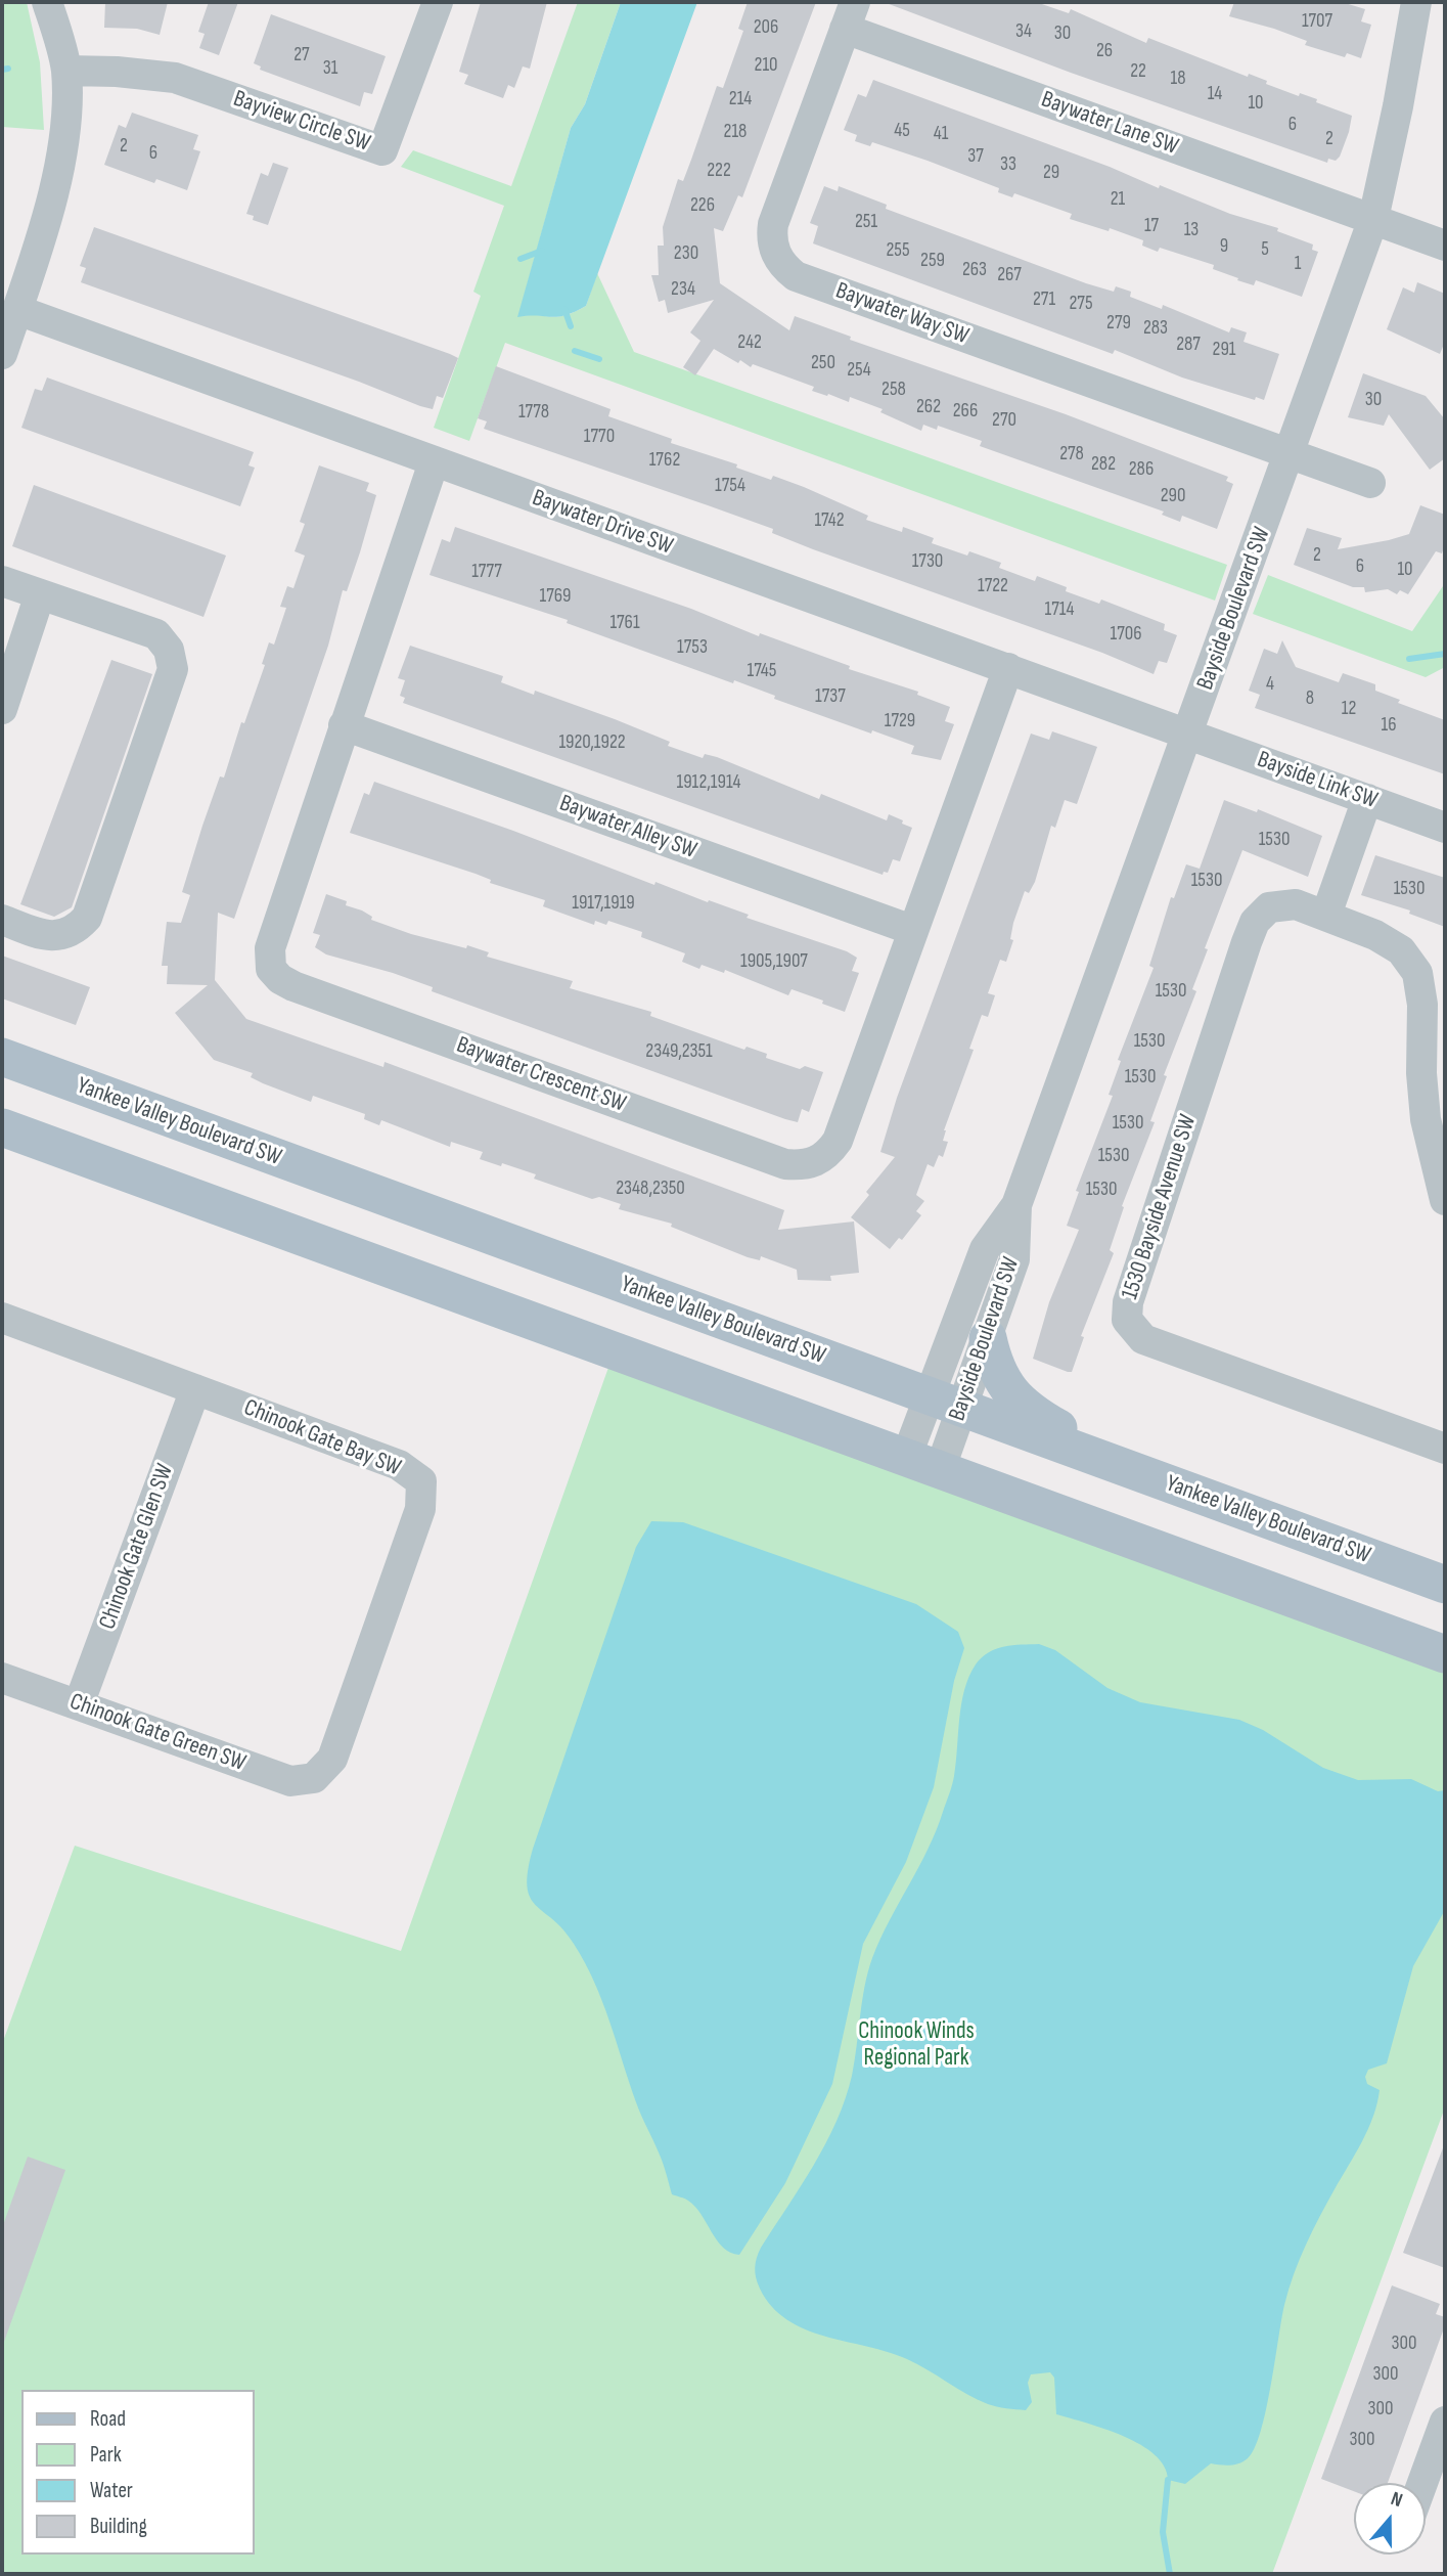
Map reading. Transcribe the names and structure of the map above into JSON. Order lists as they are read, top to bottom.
{
  "streets": {
    "main road": ["Yankee Valley Boulevard SW"],
    "street": [
      "Bayview Circle SW",
      "Baywater Lane SW",
      "Baywater Way SW",
      "Baywater Drive SW",
      "Bayside Boulevard SW",
      "Bayside Link SW",
      "Baywater Alley SW",
      "Baywater Crescent SW",
      "1530 Bayside Avenue SW",
      "Chinook Gate Bay SW",
      "Chinook Gate Glen SW",
      "Chinook Gate Green SW"
    ]
  },
  "crossings": [
    ["Baywater Lane SW", "Baywater Way SW"],
    ["Baywater Lane SW", "Bayside Boulevard SW"],
    ["Baywater Way SW", "Bayside Boulevard SW"],
    ["Baywater Drive SW", "Bayside Boulevard SW"],
    ["Baywater Drive SW", "Bayside Link SW"],
    ["Baywater Drive SW", "Baywater Crescent SW"],
    ["Bayside Boulevard SW", "Bayside Link SW"],
    ["Bayside Boulevard SW", "Yankee Valley Boulevard SW"],
    ["Baywater Alley SW", "Baywater Crescent SW"],
    ["Chinook Gate Bay SW", "Chinook Gate Glen SW"],
    ["Chinook Gate Bay SW", "Chinook Gate Green SW"],
    ["Chinook Gate Glen SW", "Chinook Gate Green SW"]
  ],
  "parks": ["Chinook Winds Regional Park"],
  "house_numbers": [
    "1707",
    "206",
    "34",
    "30",
    "26",
    "27",
    "210",
    "31",
    "22",
    "18",
    "14",
    "214",
    "10",
    "6",
    "45",
    "218",
    "41",
    "2",
    "2",
    "6",
    "37",
    "33",
    "222",
    "29",
    "21",
    "226",
    "251",
    "17",
    "13",
    "9",
    "5",
    "255",
    "230",
    "259",
    "1",
    "263",
    "267",
    "234",
    "271",
    "275",
    "279",
    "283",
    "242",
    "287",
    "291",
    "250",
    "254",
    "258",
    "30",
    "262",
    "266",
    "1778",
    "270",
    "1770",
    "278",
    "1762",
    "282",
    "286",
    "1754",
    "290",
    "1742",
    "2",
    "1730",
    "6",
    "10",
    "1777",
    "1722",
    "1769",
    "1714",
    "1761",
    "1706",
    "1753",
    "1745",
    "4",
    "1737",
    "8",
    "12",
    "1729",
    "16",
    "1920,1922",
    "1912,1914",
    "1530",
    "1530",
    "1530",
    "1917,1919",
    "1905,1907",
    "1530",
    "1530",
    "2349,2351",
    "1530",
    "1530",
    "1530",
    "2348,2350",
    "1530",
    "300",
    "300",
    "300",
    "300"
  ],
  "legend": [
    "Road",
    "Park",
    "Water",
    "Building"
  ],
  "north": "top"
}
